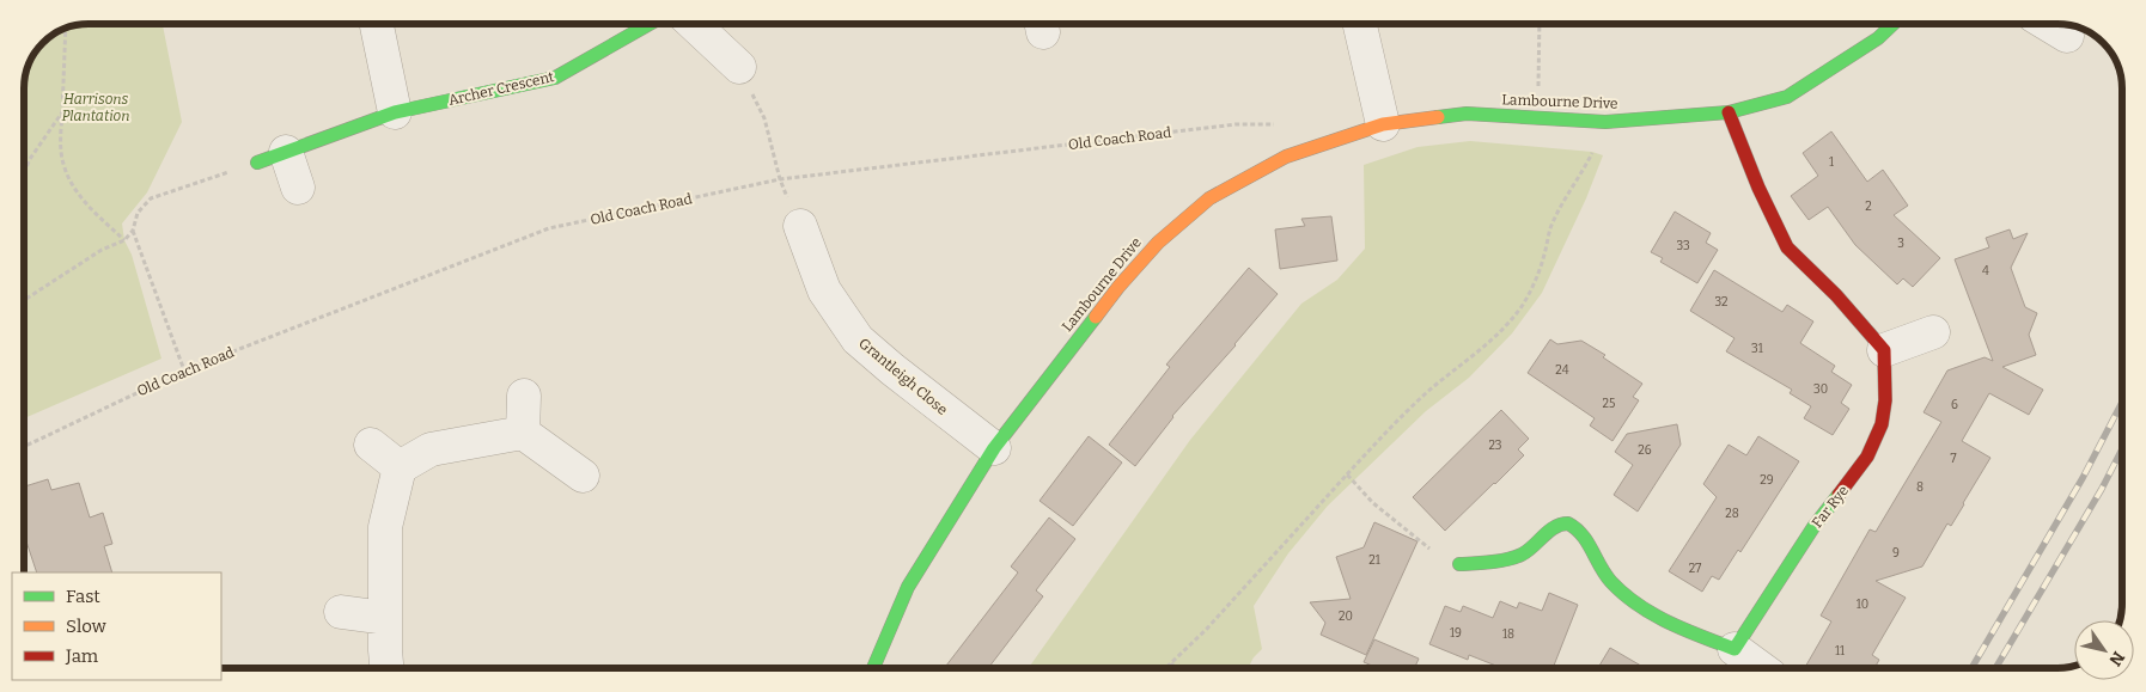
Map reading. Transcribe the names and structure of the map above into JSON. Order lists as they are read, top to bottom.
{
  "streets": {
    "street": [
      "Archer Crescent",
      "Lambourne Drive",
      "Grantleigh Close",
      "Far Rye"
    ],
    "path": ["Old Coach Road"]
  },
  "crossings": [
    ["Lambourne Drive", "Old Coach Road"],
    ["Lambourne Drive", "Grantleigh Close"]
  ],
  "parks": ["Harrisons Plantation"],
  "house_numbers": [
    "1",
    "2",
    "3",
    "33",
    "4",
    "32",
    "31",
    "24",
    "30",
    "25",
    "6",
    "23",
    "26",
    "7",
    "29",
    "8",
    "28",
    "9",
    "21",
    "27",
    "10",
    "20",
    "19",
    "18",
    "11"
  ],
  "legend": ["Fast", "Slow", "Jam"],
  "north": "bottom right"
}
